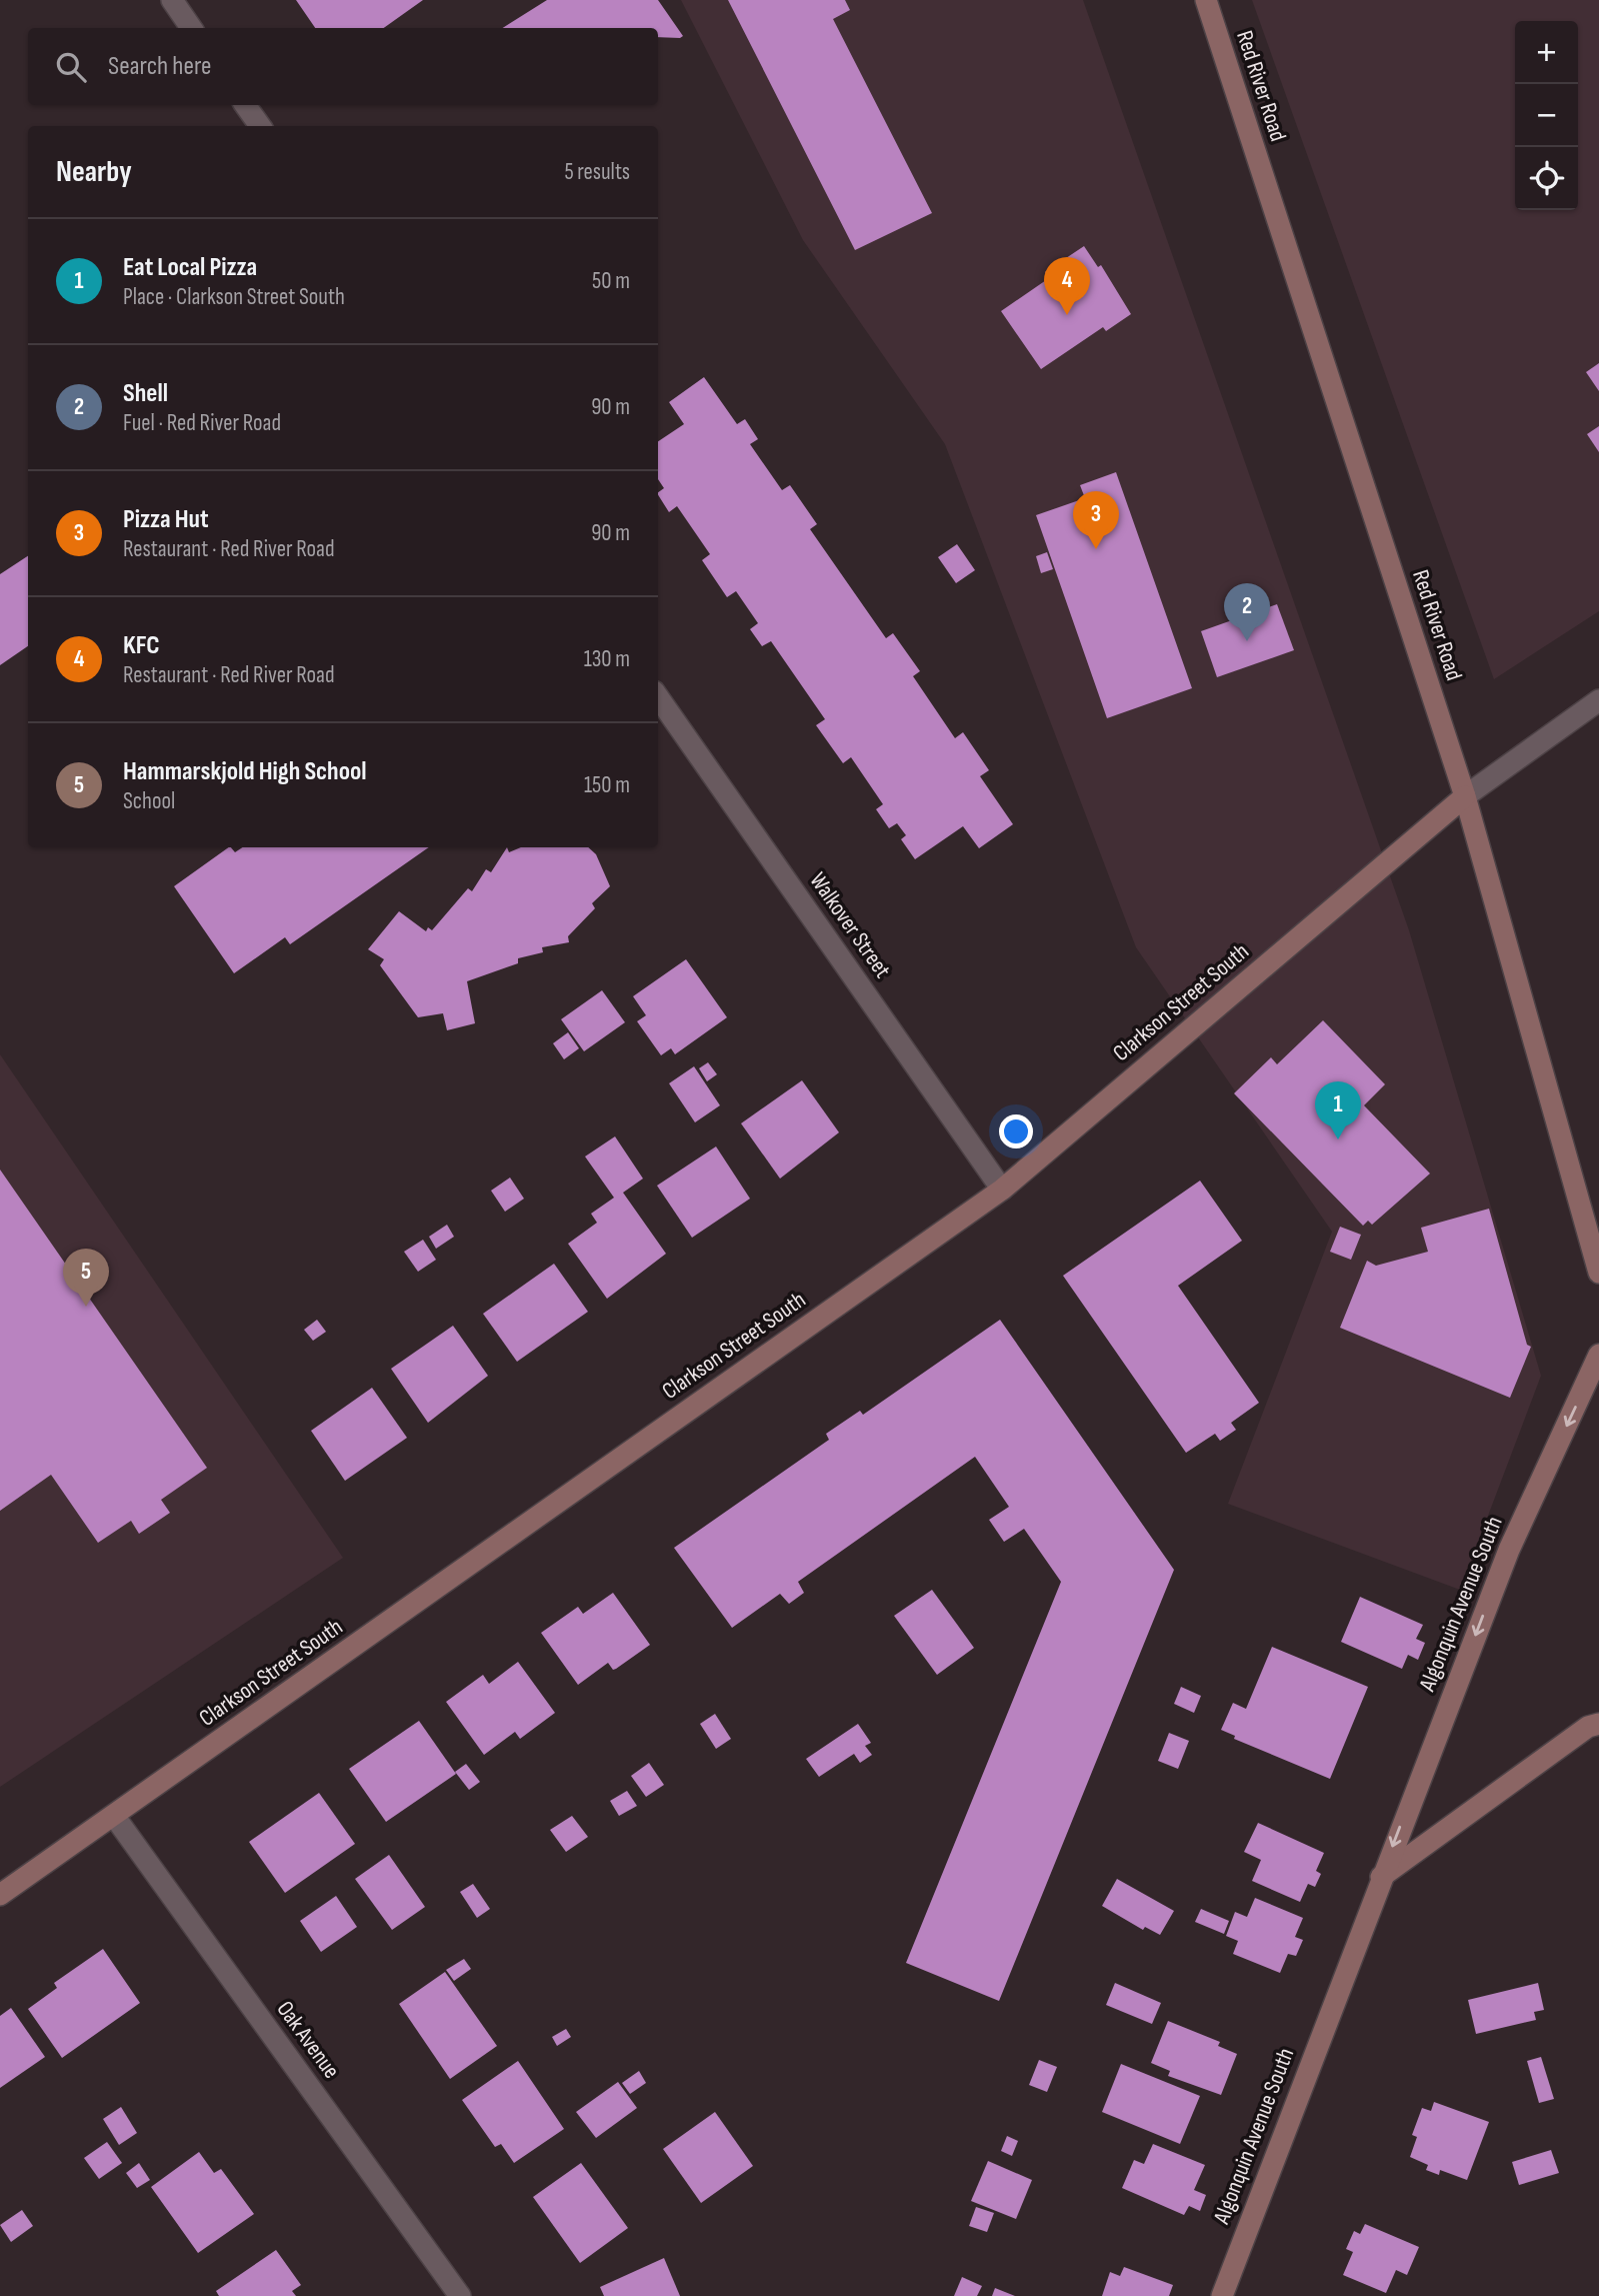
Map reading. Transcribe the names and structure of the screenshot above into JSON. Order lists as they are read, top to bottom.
{
  "streets": {
    "main road": ["Red River Road", "Clarkson Street South", "Algonquin Avenue South"],
    "street": ["Walkover Street", "Oak Avenue"]
  },
  "crossings": [
    ["Red River Road", "Clarkson Street South"],
    ["Walkover Street", "Clarkson Street South"],
    ["Clarkson Street South", "Oak Avenue"]
  ],
  "one_way": ["Algonquin Avenue South"],
  "page": {
    "map_buttons": ["+", "−"],
    "search": "Search here",
    "heading": ["Nearby", "5 results"],
    "list": [
      {
        "mark": "1",
        "name": "Eat Local Pizza",
        "note": "Place · Clarkson Street South",
        "value": "50 m"
      },
      {
        "mark": "2",
        "name": "Shell",
        "note": "Fuel · Red River Road",
        "value": "90 m"
      },
      {
        "mark": "3",
        "name": "Pizza Hut",
        "note": "Restaurant · Red River Road",
        "value": "90 m"
      },
      {
        "mark": "4",
        "name": "KFC",
        "note": "Restaurant · Red River Road",
        "value": "130 m"
      },
      {
        "mark": "5",
        "name": "Hammarskjold High School",
        "note": "School",
        "value": "150 m"
      }
    ],
    "pins": [
      "4",
      "3",
      "2",
      "1",
      "5"
    ]
  }
}
